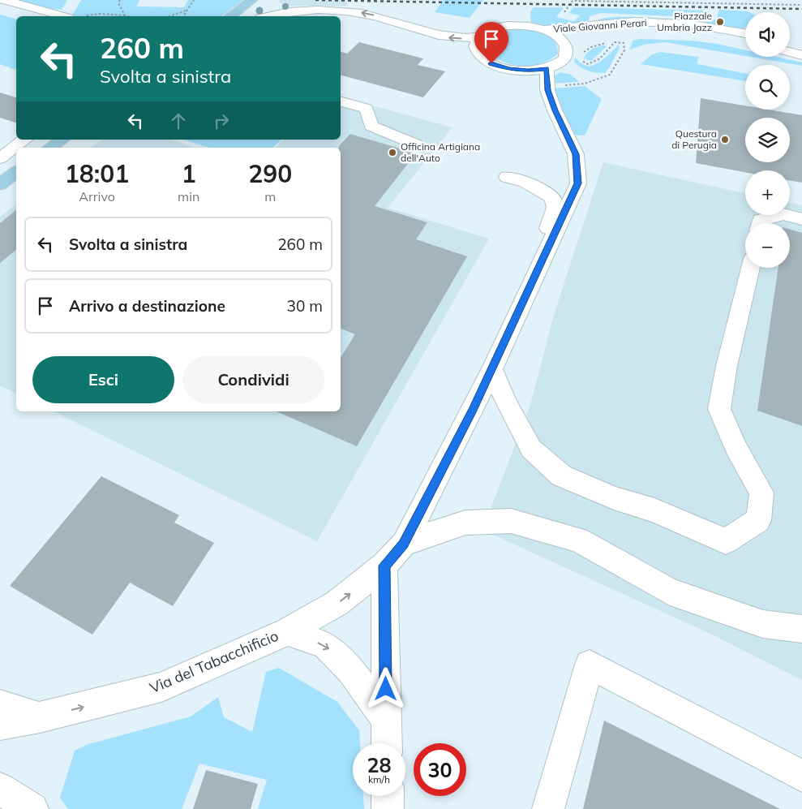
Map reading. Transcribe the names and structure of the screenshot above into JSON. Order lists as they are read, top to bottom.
{
  "streets": {
    "street": ["Viale Giovanni Perari", "Via del Tabacchificio"]
  },
  "one_way": ["Via del Tabacchificio"],
  "places": ["Piazzale Umbria Jazz", "Questura di Perugia", "Officina Artigiana dell'Auto"],
  "page": {
    "map_buttons": ["+", "−"],
    "turn": ["260 m", "Svolta a sinistra"],
    "eta": [
      "18:01",
      "Arrivo",
      "1",
      "min",
      "290",
      "m"
    ],
    "list": [
      {
        "name": "Svolta a sinistra",
        "value": "260 m"
      },
      {
        "name": "Arrivo a destinazione",
        "value": "30 m"
      }
    ],
    "buttons": ["Esci", "Condividi"],
    "speed": "28 km/h",
    "limit": "30"
  }
}
